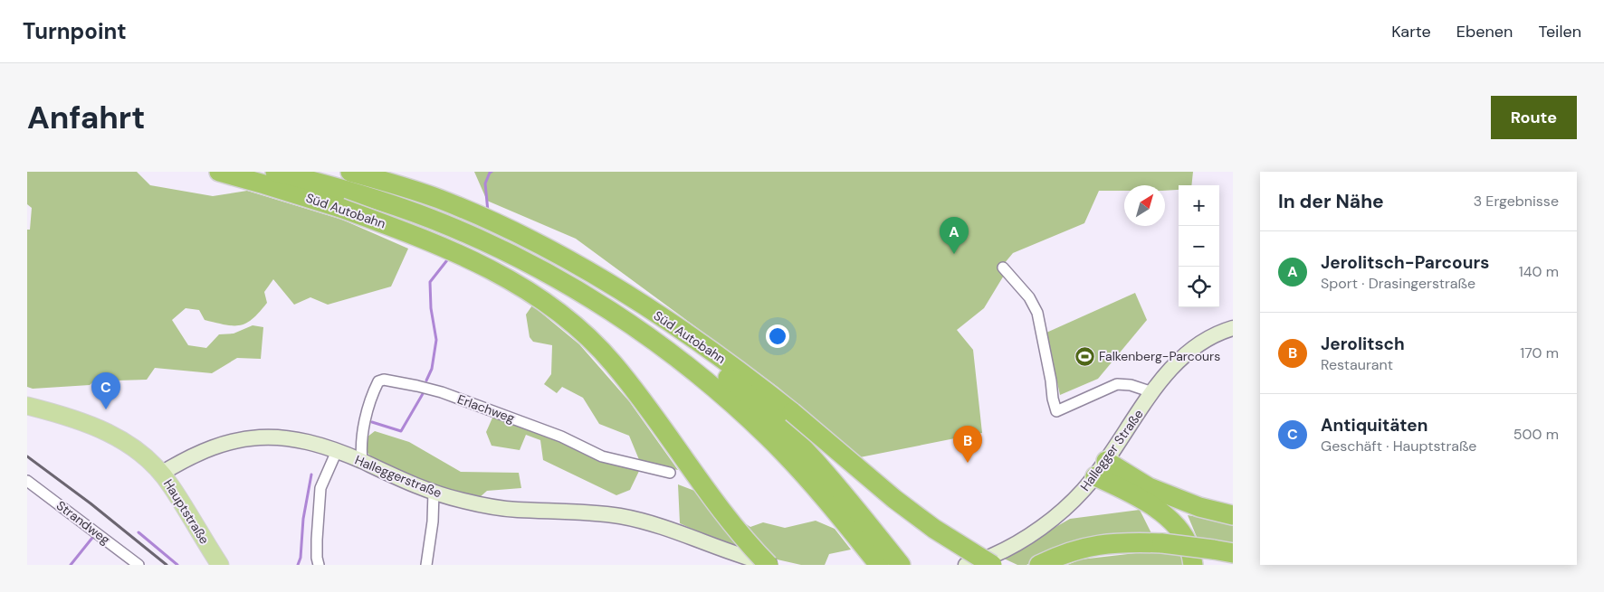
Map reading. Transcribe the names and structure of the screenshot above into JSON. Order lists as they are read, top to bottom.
{
  "streets": {
    "highway": ["Süd Autobahn"],
    "main road": ["Hallegger Straße", "Halleggerstraße", "Hauptstraße"],
    "street": ["Erlachweg", "Strandweg"]
  },
  "crossings": [
    ["Süd Autobahn", "Hallegger Straße"],
    ["Süd Autobahn", "Halleggerstraße"],
    ["Erlachweg", "Halleggerstraße"],
    ["Halleggerstraße", "Hauptstraße"]
  ],
  "places": {
    "sports": ["Falkenberg-Parcours"]
  },
  "north": "top right",
  "page": {
    "header": "Turnpoint",
    "nav": ["Karte", "Ebenen", "Teilen"],
    "buttons": "Route",
    "title": "Anfahrt",
    "heading": ["In der Nähe", "3 Ergebnisse"],
    "map_buttons": ["+", "−"],
    "pins": ["A", "C", "B"],
    "list": [
      {
        "mark": "A",
        "name": "Jerolitsch-Parcours",
        "note": "Sport · Drasingerstraße",
        "value": "140 m"
      },
      {
        "mark": "B",
        "name": "Jerolitsch",
        "note": "Restaurant",
        "value": "170 m"
      },
      {
        "mark": "C",
        "name": "Antiquitäten",
        "note": "Geschäft · Hauptstraße",
        "value": "500 m"
      }
    ]
  }
}
